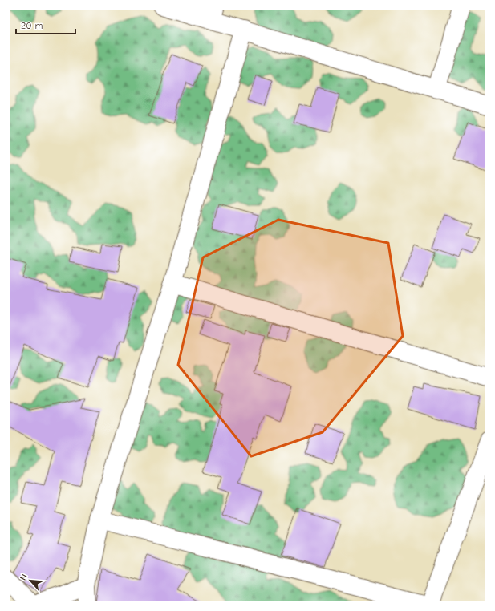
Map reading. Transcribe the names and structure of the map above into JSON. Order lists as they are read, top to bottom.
{
  "scale_bar": "20 m",
  "north": "top left"
}
